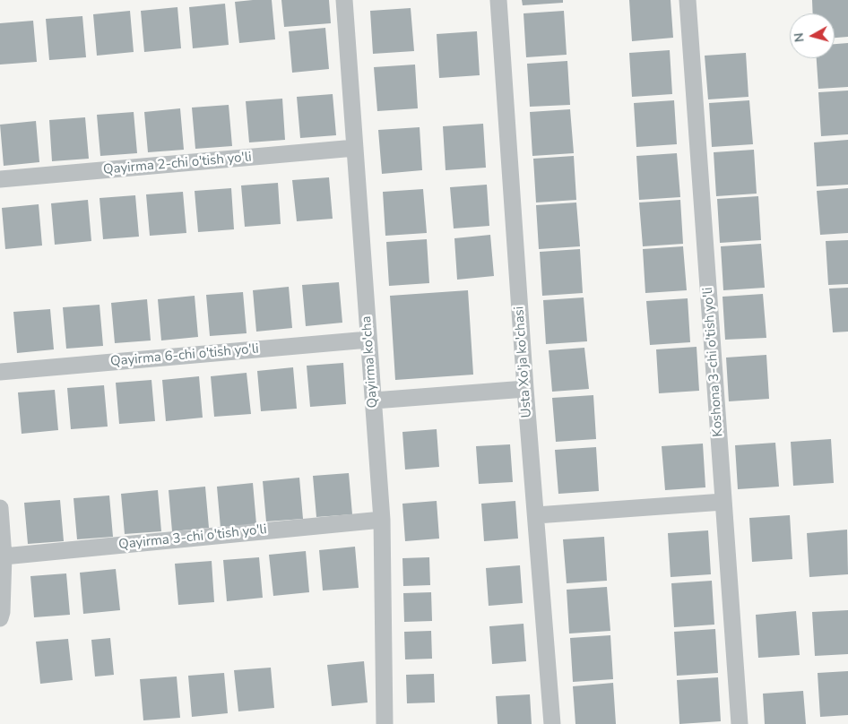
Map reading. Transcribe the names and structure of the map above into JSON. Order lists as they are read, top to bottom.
{
  "streets": {
    "street": [
      "Qayirma 2-chi o'tish yo'li",
      "Qayirma 6-chi o'tish yo'li",
      "Qayirma ko'cha",
      "Usta Xo'ja ko'chasi",
      "Koshona 3-chi o'tish yo'li",
      "Qayirma 3-chi o'tish yo'li"
    ]
  },
  "crossings": [
    ["Qayirma 2-chi o'tish yo'li", "Qayirma ko'cha"],
    ["Qayirma 6-chi o'tish yo'li", "Qayirma ko'cha"],
    ["Qayirma ko'cha", "Qayirma 3-chi o'tish yo'li"]
  ],
  "north": "left"
}
